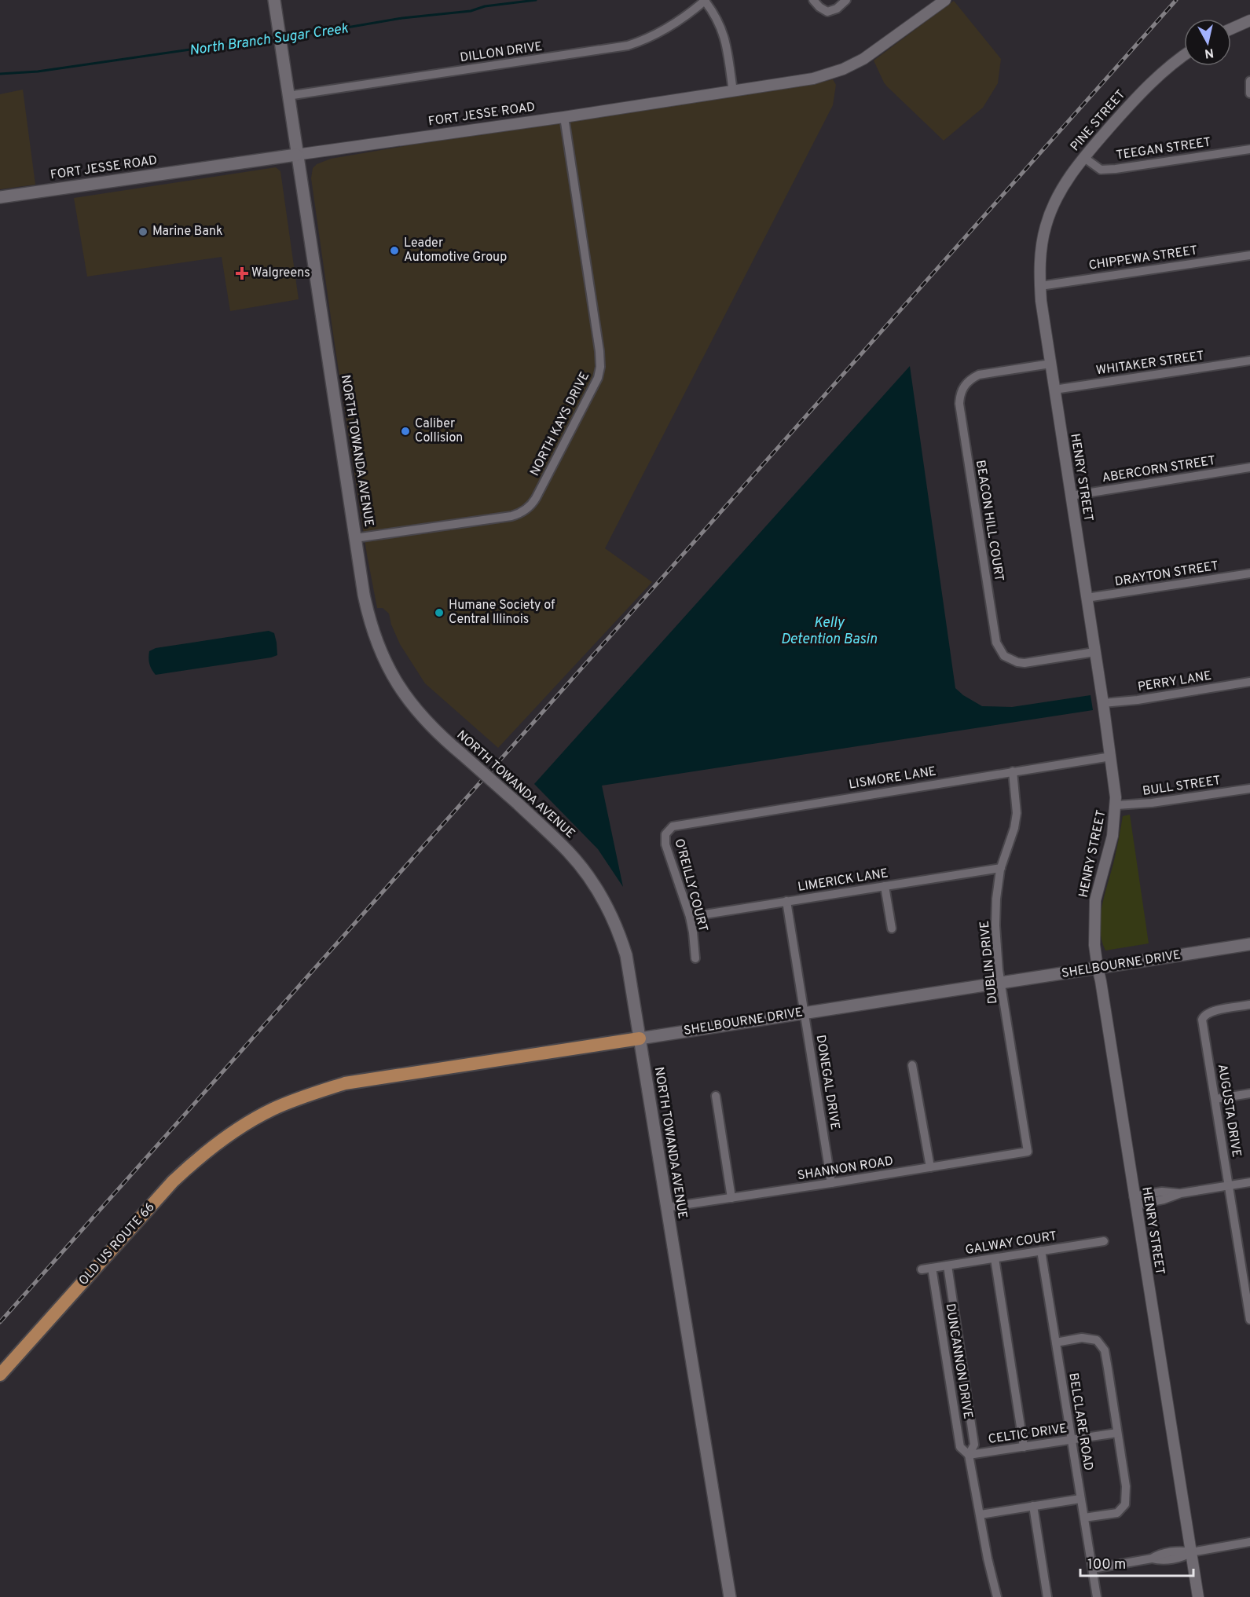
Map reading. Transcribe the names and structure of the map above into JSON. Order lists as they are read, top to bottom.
{
  "streets": {
    "main road": [
      "FORT JESSE ROAD",
      "NORTH TOWANDA AVENUE",
      "SHELBOURNE DRIVE",
      "OLD US ROUTE 66"
    ],
    "street": [
      "DILLON DRIVE",
      "PINE STREET",
      "TEEGAN STREET",
      "CHIPPEWA STREET",
      "WHITAKER STREET",
      "NORTH KAYS DRIVE",
      "ABERCORN STREET",
      "HENRY STREET",
      "BEACON HILL COURT",
      "DRAYTON STREET",
      "PERRY LANE",
      "LISMORE LANE",
      "BULL STREET",
      "LIMERICK LANE",
      "O'REILLY COURT",
      "DUBLIN DRIVE",
      "DONEGAL DRIVE",
      "AUGUSTA DRIVE",
      "SHANNON ROAD",
      "GALWAY COURT",
      "DUNCANNON DRIVE",
      "BELCLARE ROAD",
      "CELTIC DRIVE"
    ]
  },
  "crossings": [
    ["DILLON DRIVE", "NORTH TOWANDA AVENUE"],
    ["FORT JESSE ROAD", "NORTH KAYS DRIVE"],
    ["FORT JESSE ROAD", "NORTH TOWANDA AVENUE"],
    ["PINE STREET", "TEEGAN STREET"],
    ["PINE STREET", "HENRY STREET"],
    ["CHIPPEWA STREET", "HENRY STREET"],
    ["WHITAKER STREET", "HENRY STREET"],
    ["NORTH KAYS DRIVE", "NORTH TOWANDA AVENUE"],
    ["NORTH TOWANDA AVENUE", "SHELBOURNE DRIVE"],
    ["NORTH TOWANDA AVENUE", "SHANNON ROAD"],
    ["ABERCORN STREET", "HENRY STREET"],
    ["HENRY STREET", "BEACON HILL COURT"],
    ["HENRY STREET", "DRAYTON STREET"],
    ["HENRY STREET", "PERRY LANE"],
    ["HENRY STREET", "LISMORE LANE"],
    ["HENRY STREET", "BULL STREET"],
    ["HENRY STREET", "SHELBOURNE DRIVE"],
    ["LISMORE LANE", "O'REILLY COURT"],
    ["LISMORE LANE", "DUBLIN DRIVE"],
    ["LIMERICK LANE", "O'REILLY COURT"],
    ["LIMERICK LANE", "DUBLIN DRIVE"],
    ["LIMERICK LANE", "DONEGAL DRIVE"],
    ["DUBLIN DRIVE", "SHELBOURNE DRIVE"],
    ["DUBLIN DRIVE", "SHANNON ROAD"],
    ["SHELBOURNE DRIVE", "DONEGAL DRIVE"],
    ["SHELBOURNE DRIVE", "OLD US ROUTE 66"],
    ["DONEGAL DRIVE", "SHANNON ROAD"],
    ["GALWAY COURT", "DUNCANNON DRIVE"],
    ["GALWAY COURT", "BELCLARE ROAD"],
    ["DUNCANNON DRIVE", "CELTIC DRIVE"],
    ["BELCLARE ROAD", "CELTIC DRIVE"]
  ],
  "water": ["North Branch Sugar Creek", "Kelly Detention Basin"],
  "places": {
    "other": [
      "Marine Bank",
      "Leader Automotive Group",
      "Caliber Collision",
      "Humane Society of Central Illinois"
    ],
    "health": ["Walgreens"]
  },
  "scale_bar": "100 m",
  "north": "bottom"
}
